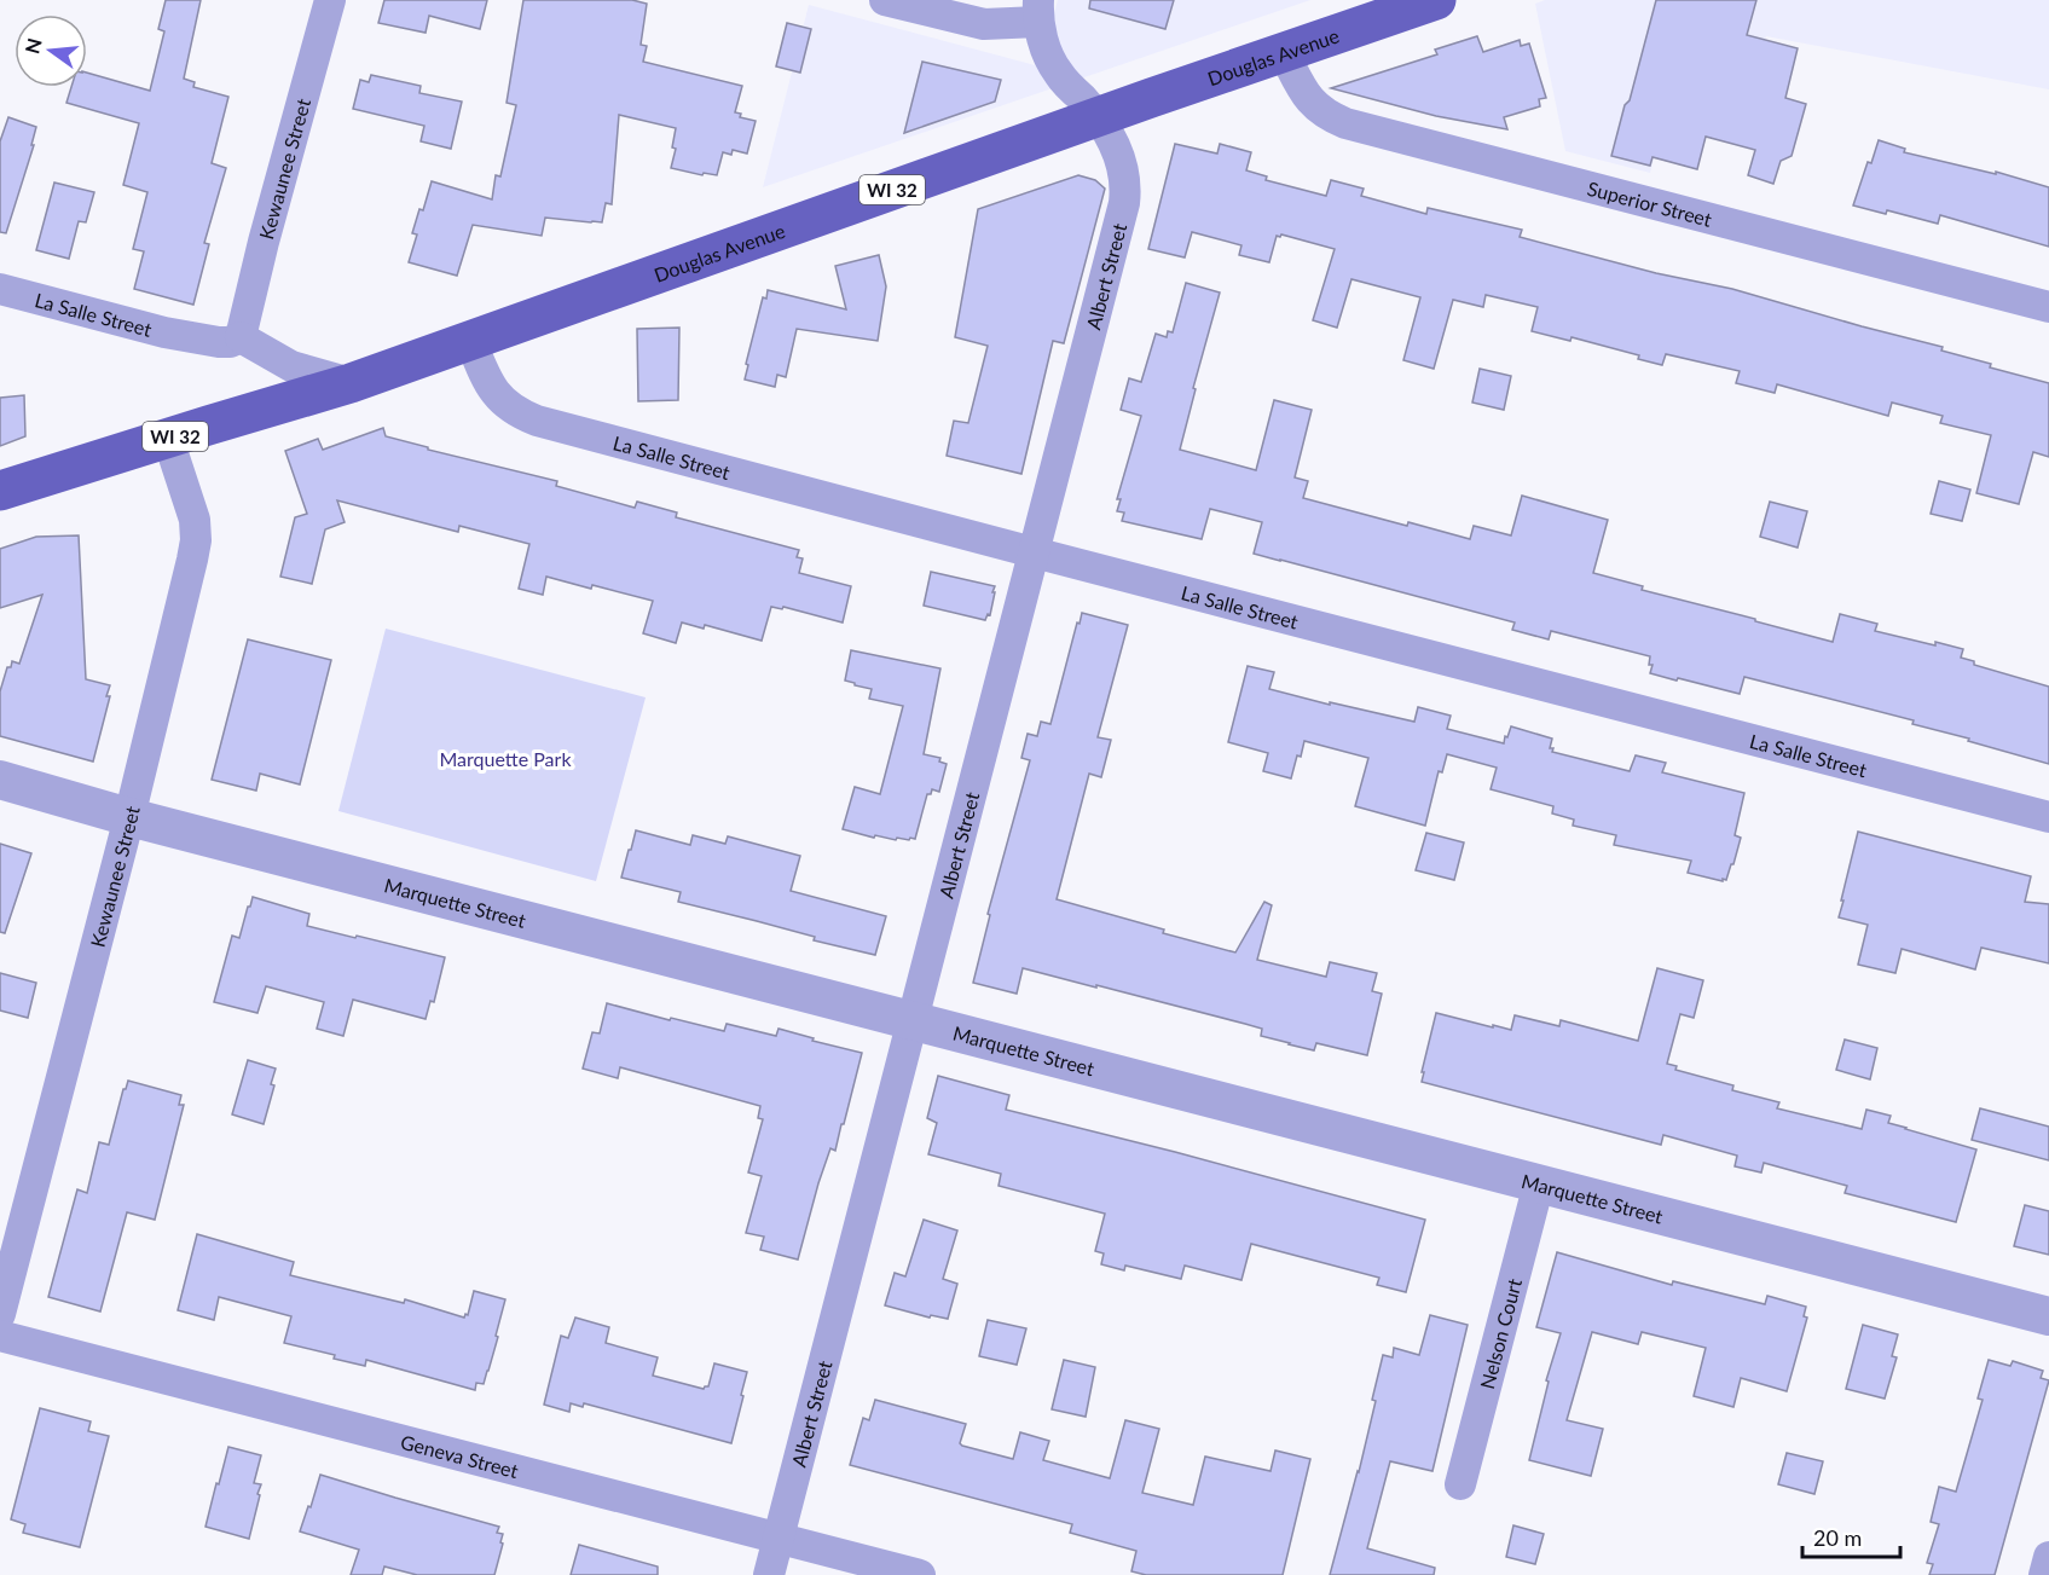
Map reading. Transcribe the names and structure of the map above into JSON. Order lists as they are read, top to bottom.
{
  "streets": {
    "main road": ["Douglas Avenue", "WI 32"],
    "street": [
      "Kewaunee Street",
      "Superior Street",
      "Albert Street",
      "La Salle Street",
      "Marquette Street",
      "Nelson Court",
      "Geneva Street"
    ]
  },
  "crossings": [
    ["Douglas Avenue", "Kewaunee Street"],
    ["Douglas Avenue", "Superior Street"],
    ["Douglas Avenue", "Albert Street"],
    ["Douglas Avenue", "La Salle Street"],
    ["Kewaunee Street", "La Salle Street"],
    ["Kewaunee Street", "Marquette Street"],
    ["Albert Street", "La Salle Street"],
    ["Albert Street", "Marquette Street"],
    ["Albert Street", "Geneva Street"],
    ["Marquette Street", "Nelson Court"]
  ],
  "parks": ["Marquette Park"],
  "scale_bar": "20 m",
  "north": "left"
}
